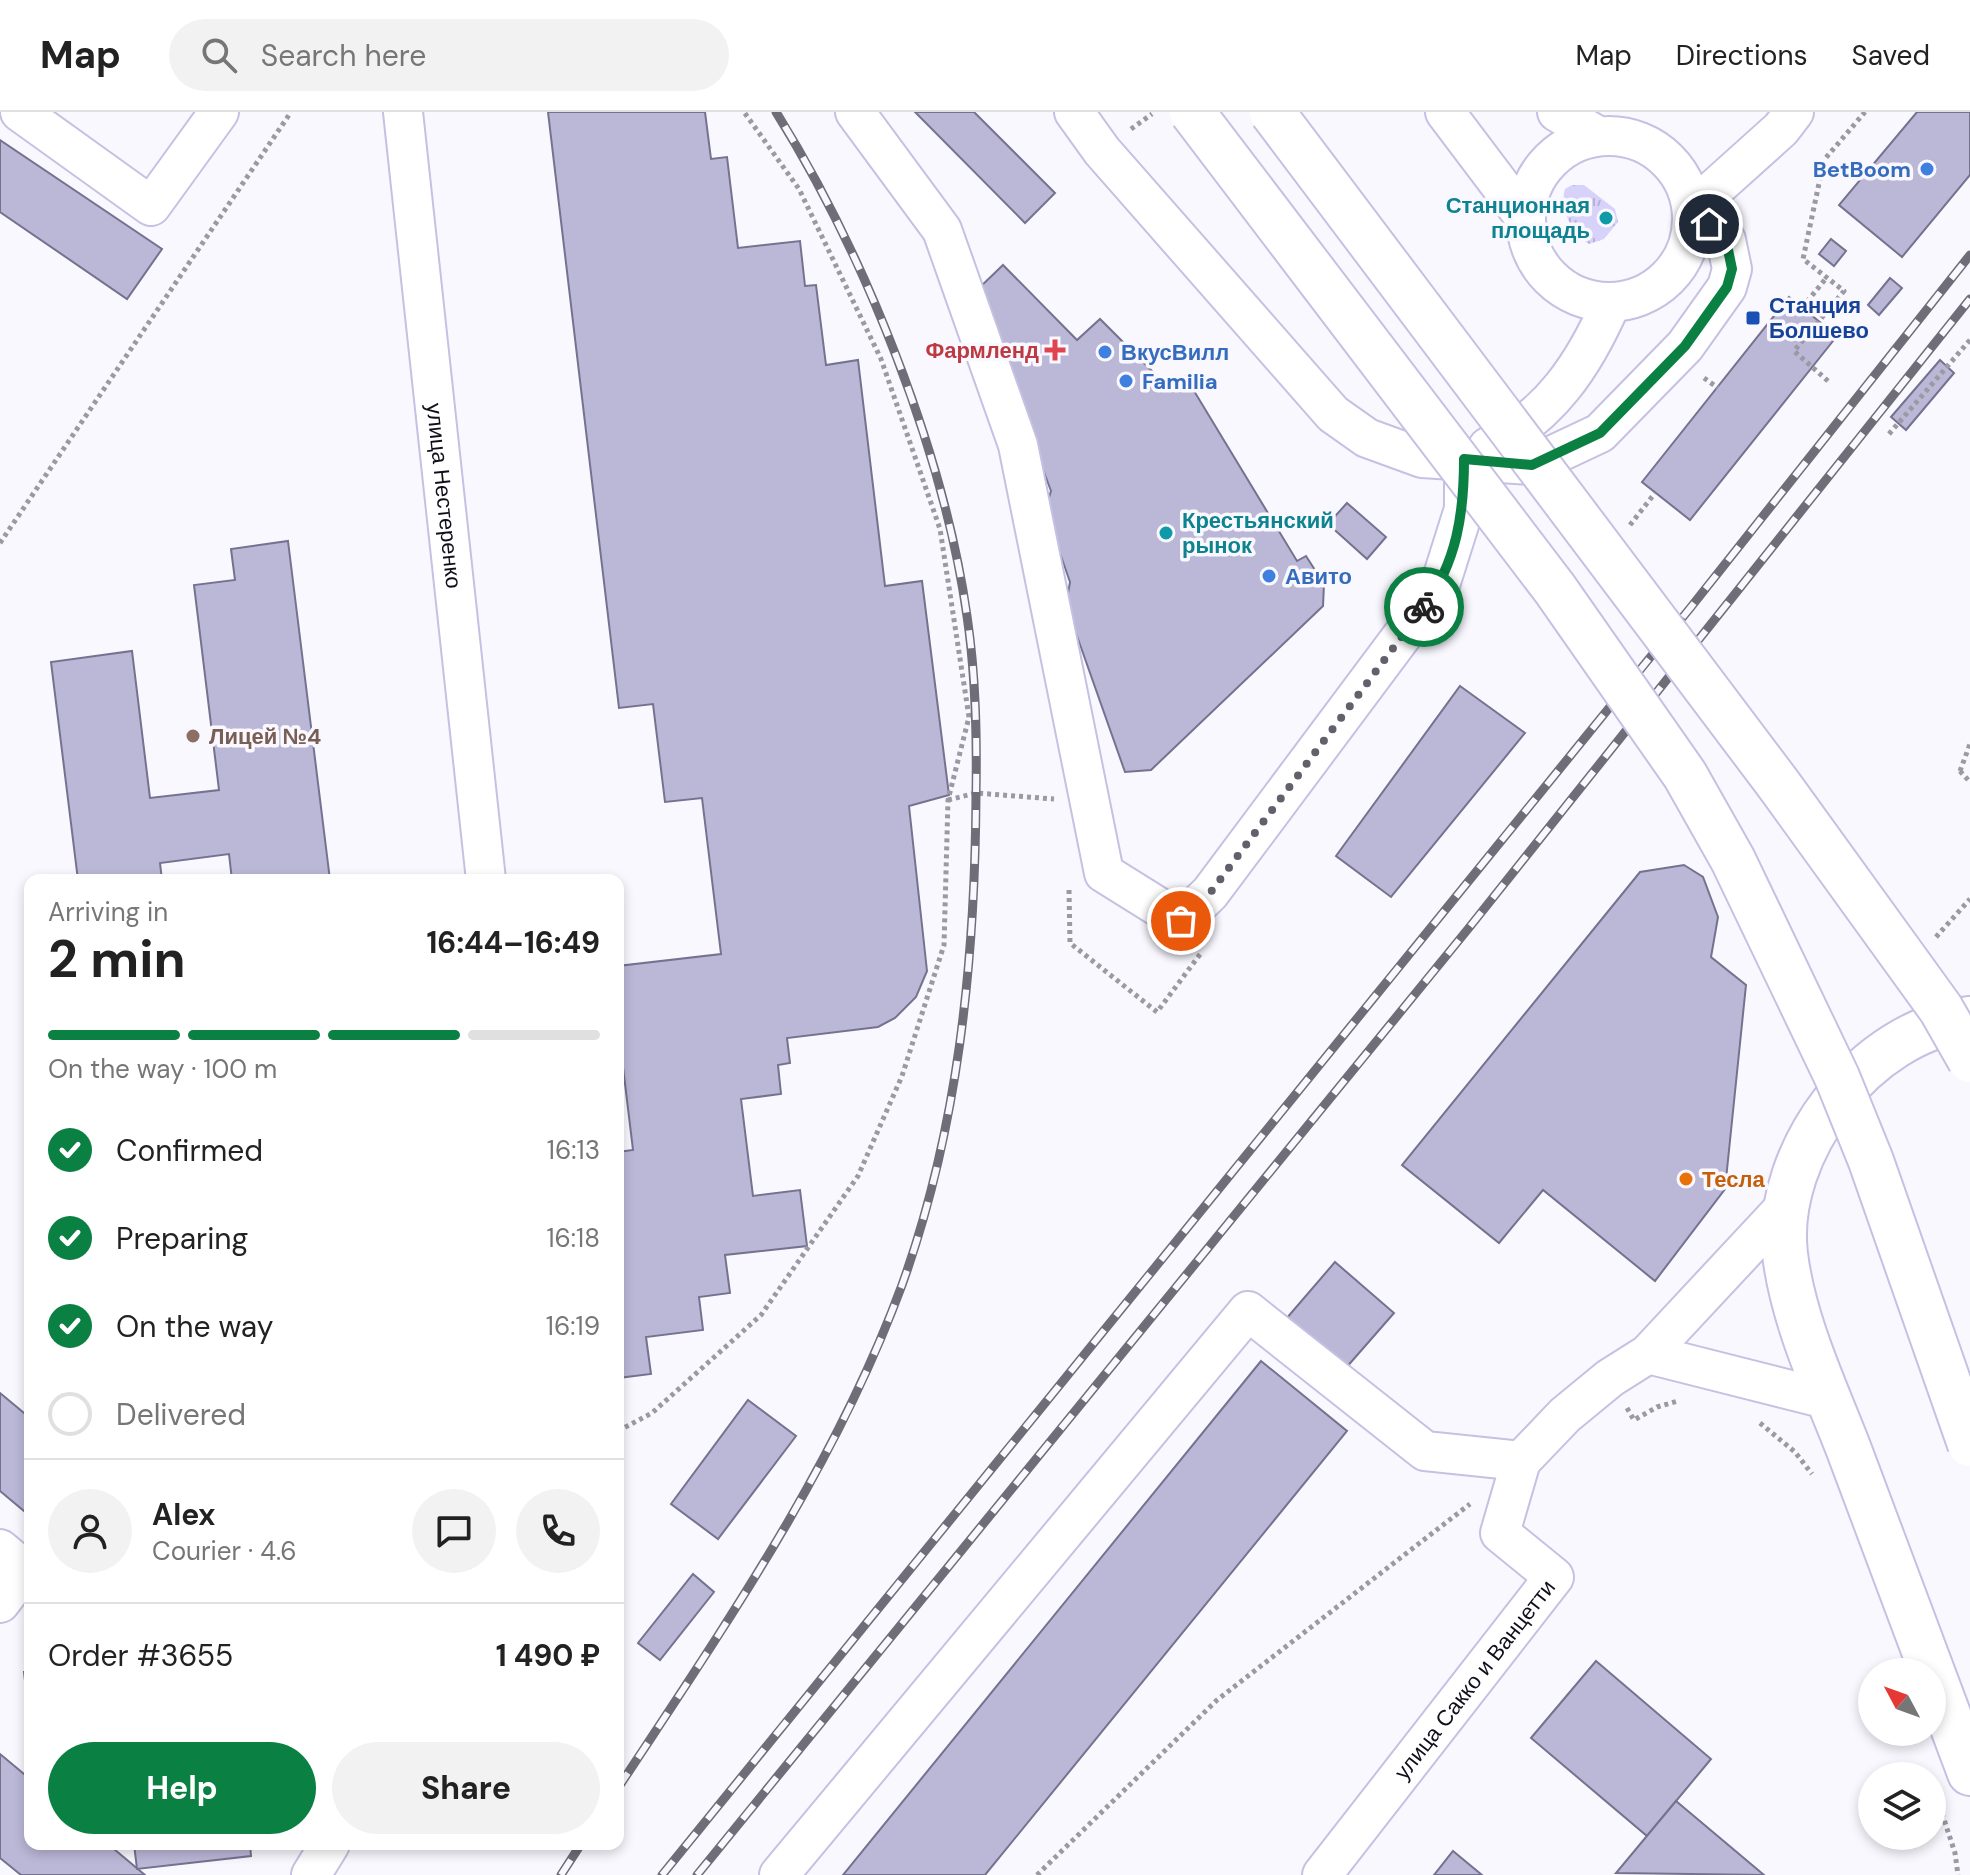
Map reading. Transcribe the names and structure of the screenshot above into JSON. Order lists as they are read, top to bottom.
{
  "streets": {
    "street": ["улица Нестеренко", "улица Сакко и Ванцетти"]
  },
  "places": {
    "other": [
      "BetBoom",
      "Станционная площадь",
      "ВкусВилл",
      "Familia",
      "Крестьянский рынок",
      "Авито",
      "Лицей №4",
      "Тесла"
    ],
    "transit": ["Станция Болшево"],
    "health": ["Фармленд"]
  },
  "north": "top left",
  "page": {
    "header": "Map",
    "search": "Search here",
    "nav": ["Map", "Directions", "Saved"],
    "heading": ["2 min", "Arriving in", "16:44–16:49"],
    "panel": [
      "Alex",
      "Courier · 4.6",
      "Order #3655",
      "1 490 ₽"
    ],
    "bar": "On the way · 100 m",
    "list": [
      ["Confirmed", "16:13"],
      ["Preparing", "16:18"],
      ["On the way", "16:19"],
      "Delivered"
    ],
    "buttons": ["Help", "Share"]
  }
}
